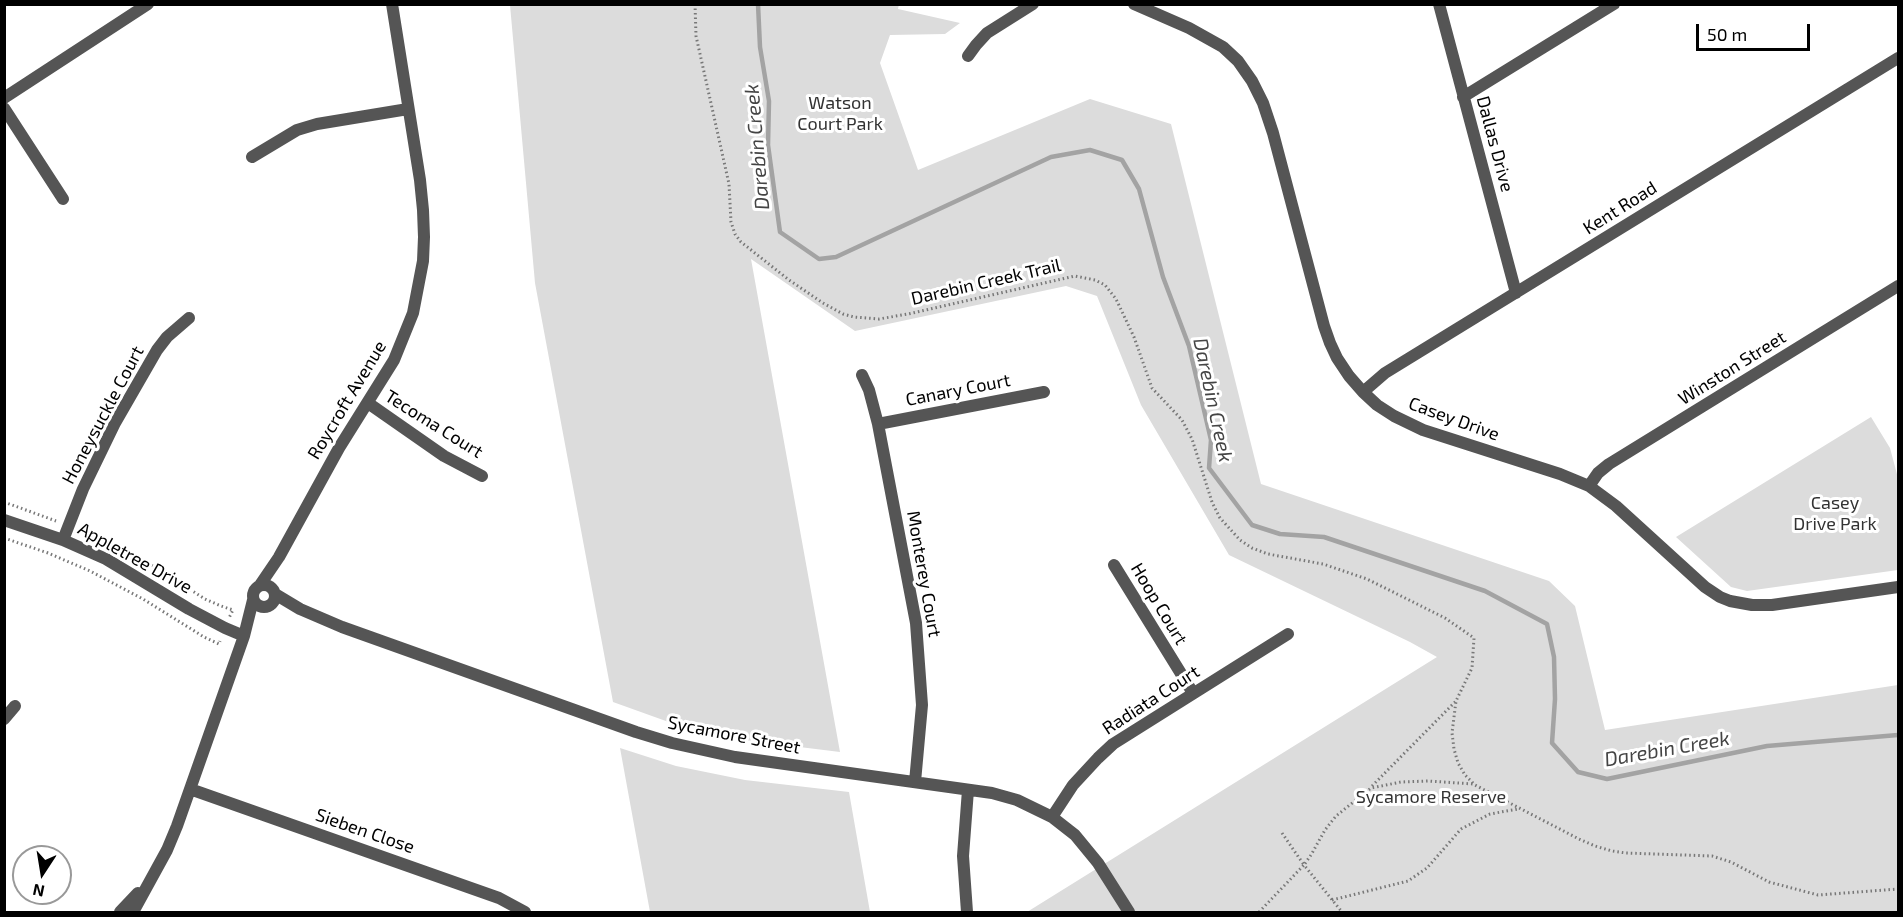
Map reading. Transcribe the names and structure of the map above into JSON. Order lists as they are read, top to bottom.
{
  "streets": {
    "street": [
      "Dallas Drive",
      "Kent Road",
      "Winston Street",
      "Canary Court",
      "Roycroft Avenue",
      "Honeysuckle Court",
      "Casey Drive",
      "Tecoma Court",
      "Appletree Drive",
      "Monterey Court",
      "Hoop Court",
      "Radiata Court",
      "Sycamore Street",
      "Sieben Close"
    ],
    "path": ["Darebin Creek Trail"]
  },
  "crossings": [
    ["Dallas Drive", "Kent Road"],
    ["Kent Road", "Casey Drive"],
    ["Winston Street", "Casey Drive"],
    ["Canary Court", "Monterey Court"],
    ["Roycroft Avenue", "Tecoma Court"],
    ["Roycroft Avenue", "Sycamore Street"],
    ["Honeysuckle Court", "Appletree Drive"],
    ["Monterey Court", "Sycamore Street"],
    ["Hoop Court", "Radiata Court"],
    ["Radiata Court", "Sycamore Street"]
  ],
  "water": ["Darebin Creek"],
  "parks": ["Watson Court Park", "Casey Drive Park", "Sycamore Reserve"],
  "scale_bar": "50 m",
  "north": "bottom"
}
